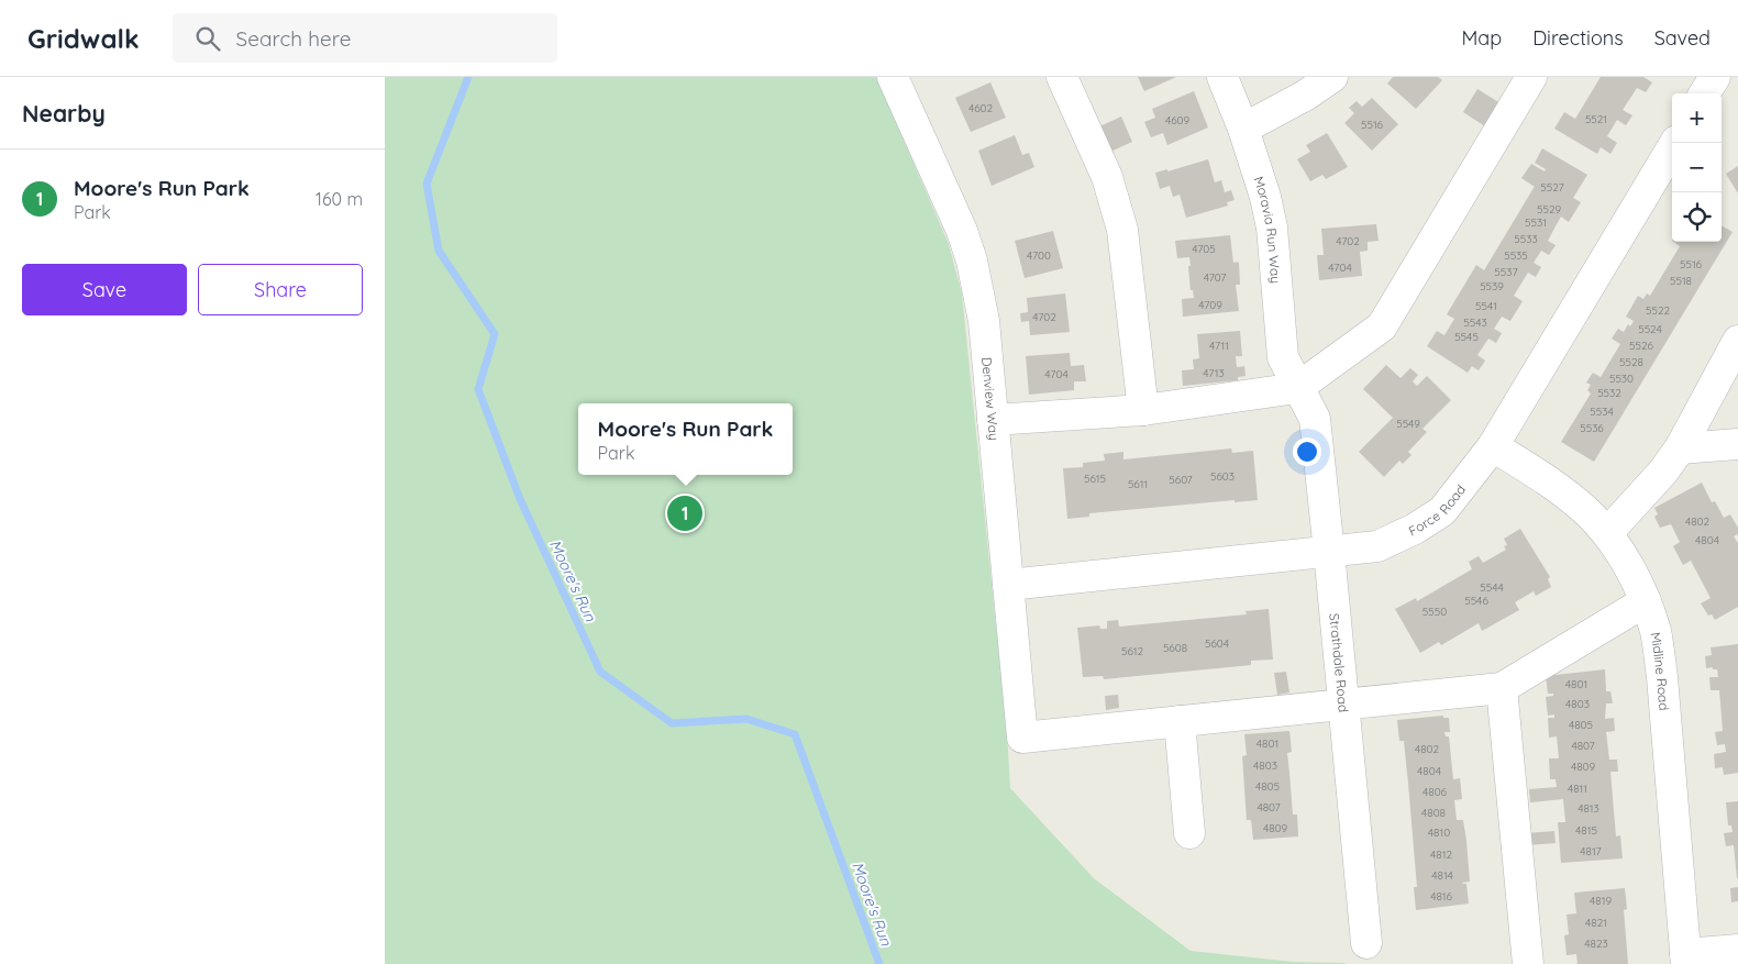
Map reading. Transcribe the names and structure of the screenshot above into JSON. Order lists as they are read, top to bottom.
{
  "streets": {
    "street": [
      "Moravia Run Way",
      "Denview Way",
      "Force Road",
      "Strathdale Road",
      "Midline Road"
    ]
  },
  "crossings": [
    ["Moravia Run Way", "Strathdale Road"],
    ["Denview Way", "Force Road"],
    ["Force Road", "Strathdale Road"],
    ["Force Road", "Midline Road"]
  ],
  "water": ["Moore's Run"],
  "house_numbers": [
    "4602",
    "5521",
    "4609",
    "5516",
    "5527",
    "5529",
    "5531",
    "5533",
    "4702",
    "4705",
    "4700",
    "5535",
    "5516",
    "4704",
    "5537",
    "4707",
    "5518",
    "5539",
    "4709",
    "5541",
    "5522",
    "4702",
    "5543",
    "5524",
    "5545",
    "4711",
    "5526",
    "5528",
    "4713",
    "4704",
    "5530",
    "5532",
    "5534",
    "5549",
    "5536",
    "5603",
    "5615",
    "5607",
    "5611",
    "4802",
    "4804",
    "5544",
    "5546",
    "5550",
    "5604",
    "5608",
    "5612",
    "4801",
    "4803",
    "4805",
    "4801",
    "4807",
    "4802",
    "4803",
    "4809",
    "4804",
    "4805",
    "4811",
    "4806",
    "4807",
    "4813",
    "4808",
    "4809",
    "4815",
    "4810",
    "4817",
    "4812",
    "4814",
    "4816",
    "4819",
    "4821",
    "4823"
  ],
  "page": {
    "header": "Gridwalk",
    "search": "Search here",
    "nav": ["Map", "Directions", "Saved"],
    "heading": "Nearby",
    "map_buttons": ["+", "−"],
    "list": [
      {
        "mark": "1",
        "name": "Moore's Run Park",
        "note": "Park",
        "value": "160 m"
      }
    ],
    "buttons": ["Save", "Share"],
    "popup": ["Moore's Run Park", "Park"],
    "pins": "1"
  }
}
